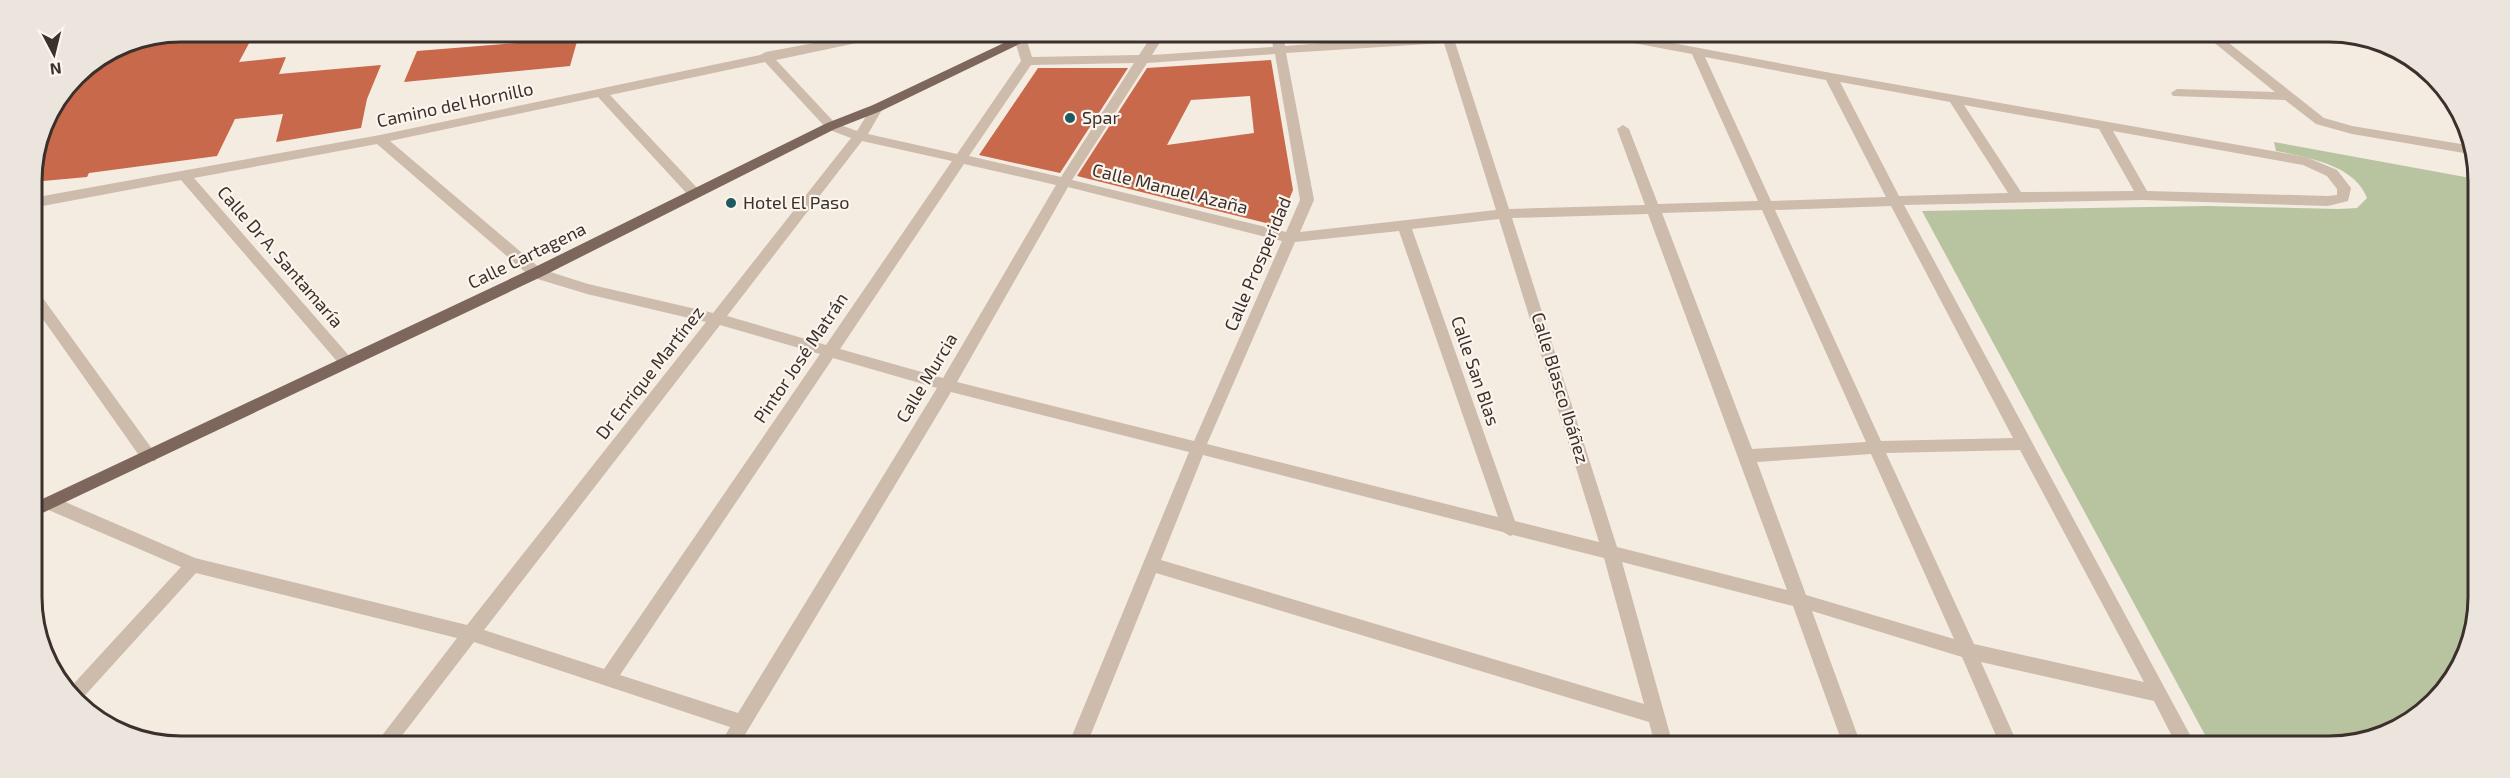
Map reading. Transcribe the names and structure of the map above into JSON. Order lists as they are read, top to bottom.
{
  "streets": {
    "main road": ["Calle Cartagena"],
    "street": [
      "Camino del Hornillo",
      "Calle Manuel Azaña",
      "Calle Dr A. Santamaría",
      "Calle Prosperidad",
      "Pintor José Matrán",
      "Calle San Blas",
      "Dr Enrique Martínez",
      "Calle Murcia",
      "Calle Blasco Ibáñez"
    ]
  },
  "crossings": [
    ["Camino del Hornillo", "Calle Dr A. Santamaría"],
    ["Calle Manuel Azaña", "Calle Cartagena"],
    ["Calle Manuel Azaña", "Calle Prosperidad"],
    ["Calle Manuel Azaña", "Pintor José Matrán"],
    ["Calle Manuel Azaña", "Calle San Blas"],
    ["Calle Manuel Azaña", "Dr Enrique Martínez"],
    ["Calle Manuel Azaña", "Calle Murcia"],
    ["Calle Manuel Azaña", "Calle Blasco Ibáñez"],
    ["Calle Cartagena", "Calle Dr A. Santamaría"],
    ["Calle Cartagena", "Dr Enrique Martínez"]
  ],
  "places": ["Spar", "Hotel El Paso"],
  "north": "bottom"
}
